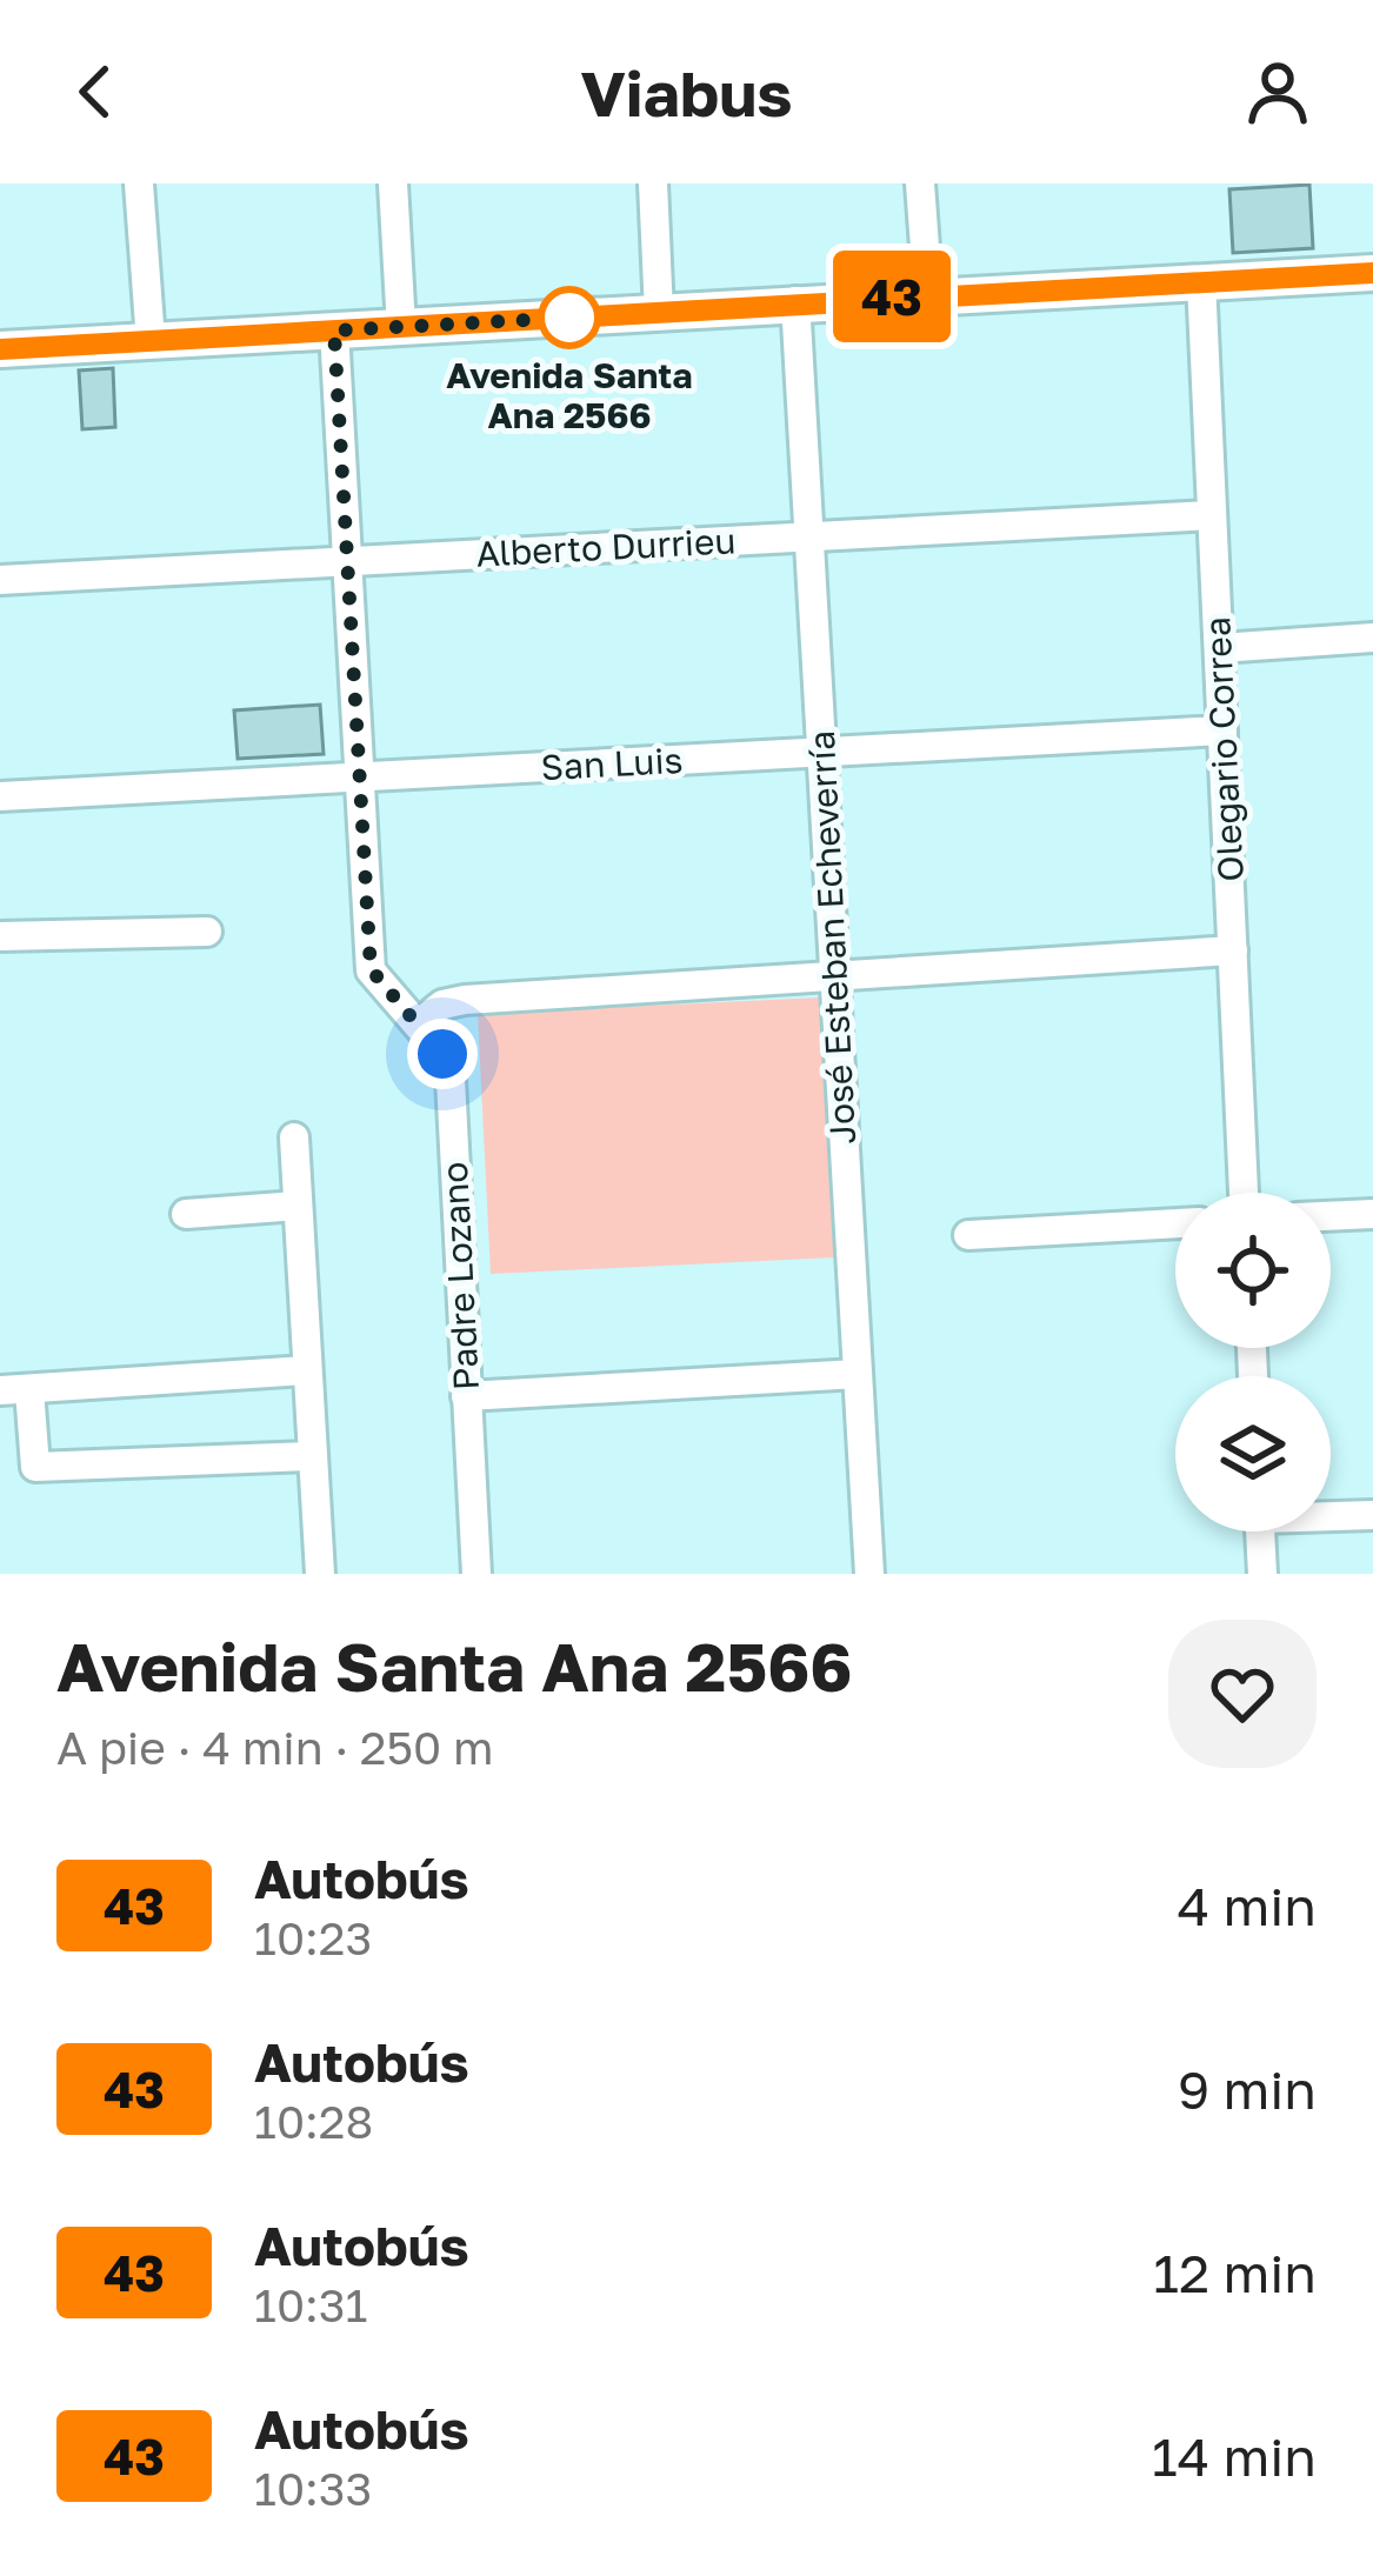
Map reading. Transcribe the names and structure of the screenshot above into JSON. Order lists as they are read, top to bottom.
{
  "streets": {
    "street": [
      "Alberto Durrieu",
      "Olegario Correa",
      "San Luis",
      "José Esteban Echeverría",
      "Padre Lozano"
    ]
  },
  "crossings": [
    ["Alberto Durrieu", "Olegario Correa"],
    ["Alberto Durrieu", "José Esteban Echeverría"],
    ["Alberto Durrieu", "Padre Lozano"],
    ["Olegario Correa", "San Luis"],
    ["San Luis", "José Esteban Echeverría"],
    ["San Luis", "Padre Lozano"]
  ],
  "places": ["Avenida Santa Ana 2566"],
  "lines": ["bus line 43"],
  "page": {
    "header": "Viabus",
    "on_map": "43",
    "heading": ["Avenida Santa Ana 2566", "A pie · 4 min · 250 m"],
    "list": [
      {
        "mark": "43",
        "name": "Autobús",
        "note": "10:23",
        "value": "4 min"
      },
      {
        "mark": "43",
        "name": "Autobús",
        "note": "10:28",
        "value": "9 min"
      },
      {
        "mark": "43",
        "name": "Autobús",
        "note": "10:31",
        "value": "12 min"
      },
      {
        "mark": "43",
        "name": "Autobús",
        "note": "10:33",
        "value": "14 min"
      }
    ]
  }
}
